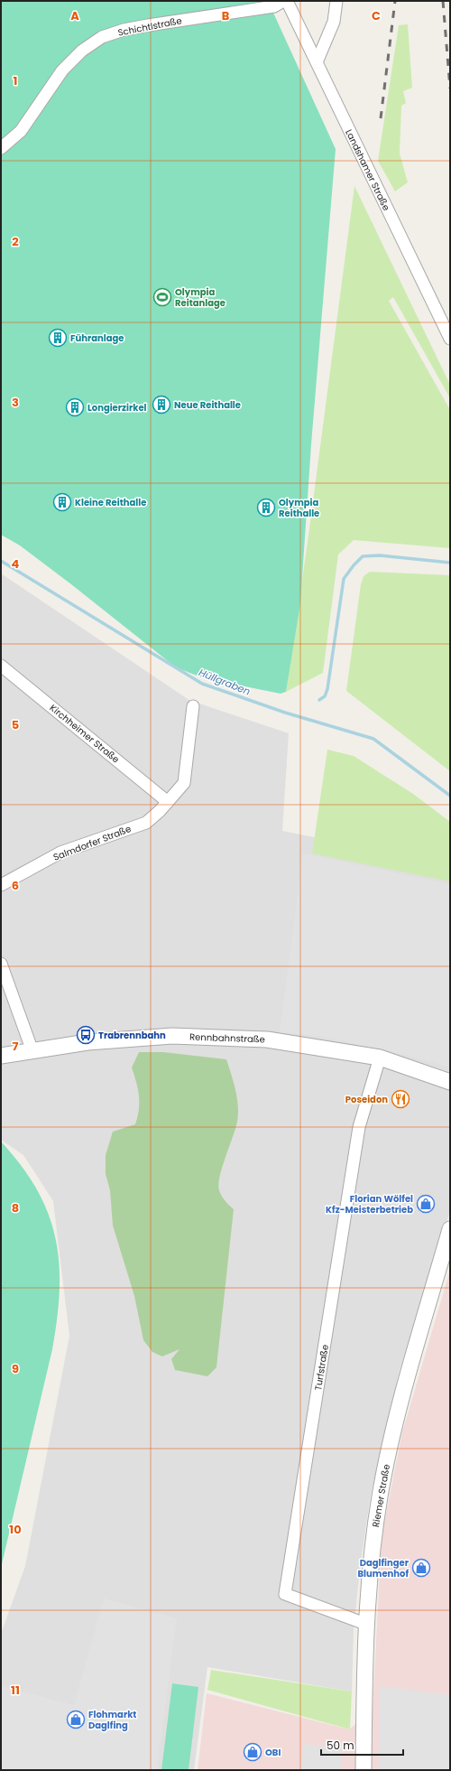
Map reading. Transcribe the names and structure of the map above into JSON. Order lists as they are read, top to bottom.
{
  "streets": {
    "street": [
      "Schichtlstraße",
      "Landshamer Straße",
      "Kirchheimer Straße",
      "Salmdorfer Straße",
      "Rennbahnstraße",
      "Turfstraße",
      "Riemer Straße"
    ]
  },
  "crossings": [
    ["Kirchheimer Straße", "Salmdorfer Straße"],
    ["Rennbahnstraße", "Turfstraße"],
    ["Turfstraße", "Riemer Straße"]
  ],
  "water": ["Hüllgraben"],
  "places": {
    "sports": ["Olympia Reitanlage"],
    "building": [
      "Führanlage",
      "Neue Reithalle",
      "Longierzirkel",
      "Kleine Reithalle",
      "Olympia Reithalle"
    ],
    "bus stop": ["Trabrennbahn"],
    "restaurant": ["Poseidon"],
    "shop": [
      "Florian Wölfel Kfz-Meisterbetrieb",
      "Daglfinger Blumenhof",
      "Flohmarkt Daglfing",
      "OBI"
    ]
  },
  "scale_bar": "50 m",
  "grid": {
    "columns": ["A", "B", "C"],
    "rows": [
      "1",
      "2",
      "3",
      "4",
      "5",
      "6",
      "7",
      "8",
      "9",
      "10",
      "11"
    ]
  }
}
